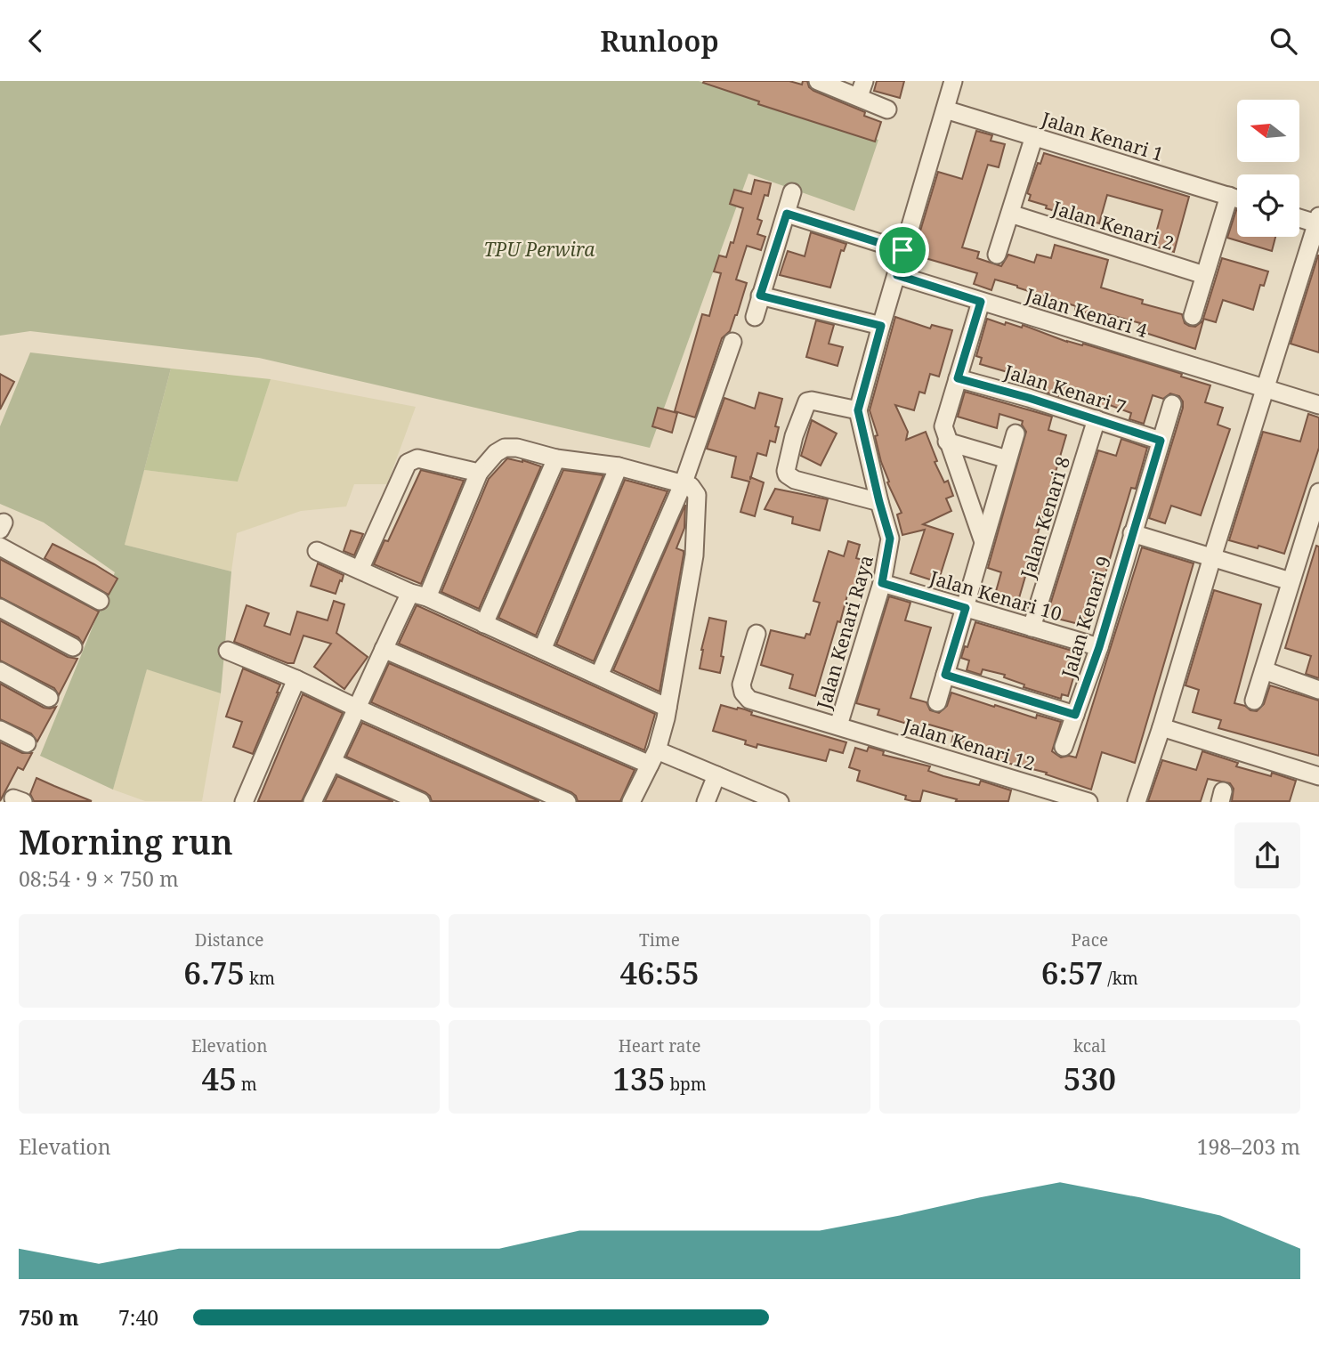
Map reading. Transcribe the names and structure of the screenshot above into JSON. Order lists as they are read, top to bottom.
{
  "streets": {
    "street": [
      "Jalan Kenari 1",
      "Jalan Kenari 2",
      "Jalan Kenari 4",
      "Jalan Kenari 7",
      "Jalan Kenari 8",
      "Jalan Kenari 10",
      "Jalan Kenari 9",
      "Jalan Kenari Raya",
      "Jalan Kenari 12"
    ]
  },
  "crossings": [
    ["Jalan Kenari 1", "Jalan Kenari Raya"],
    ["Jalan Kenari 4", "Jalan Kenari Raya"],
    ["Jalan Kenari 7", "Jalan Kenari 8"],
    ["Jalan Kenari 7", "Jalan Kenari 9"],
    ["Jalan Kenari 8", "Jalan Kenari 10"],
    ["Jalan Kenari 10", "Jalan Kenari 9"],
    ["Jalan Kenari 10", "Jalan Kenari Raya"],
    ["Jalan Kenari Raya", "Jalan Kenari 12"]
  ],
  "parks": ["TPU Perwira"],
  "north": "left",
  "page": {
    "header": "Runloop",
    "heading": ["Morning run", "08:54 · 9 × 750 m"],
    "stats": [
      ["Distance", "6.75 km"],
      ["Time", "46:55"],
      ["Pace", "6:57 /km"],
      ["Elevation", "45 m"],
      ["Heart rate", "135 bpm"],
      ["kcal", "530"]
    ],
    "chart": ["Elevation", "198–203 m"],
    "list": [
      {
        "name": "750 m",
        "note": "7:40"
      }
    ]
  }
}
